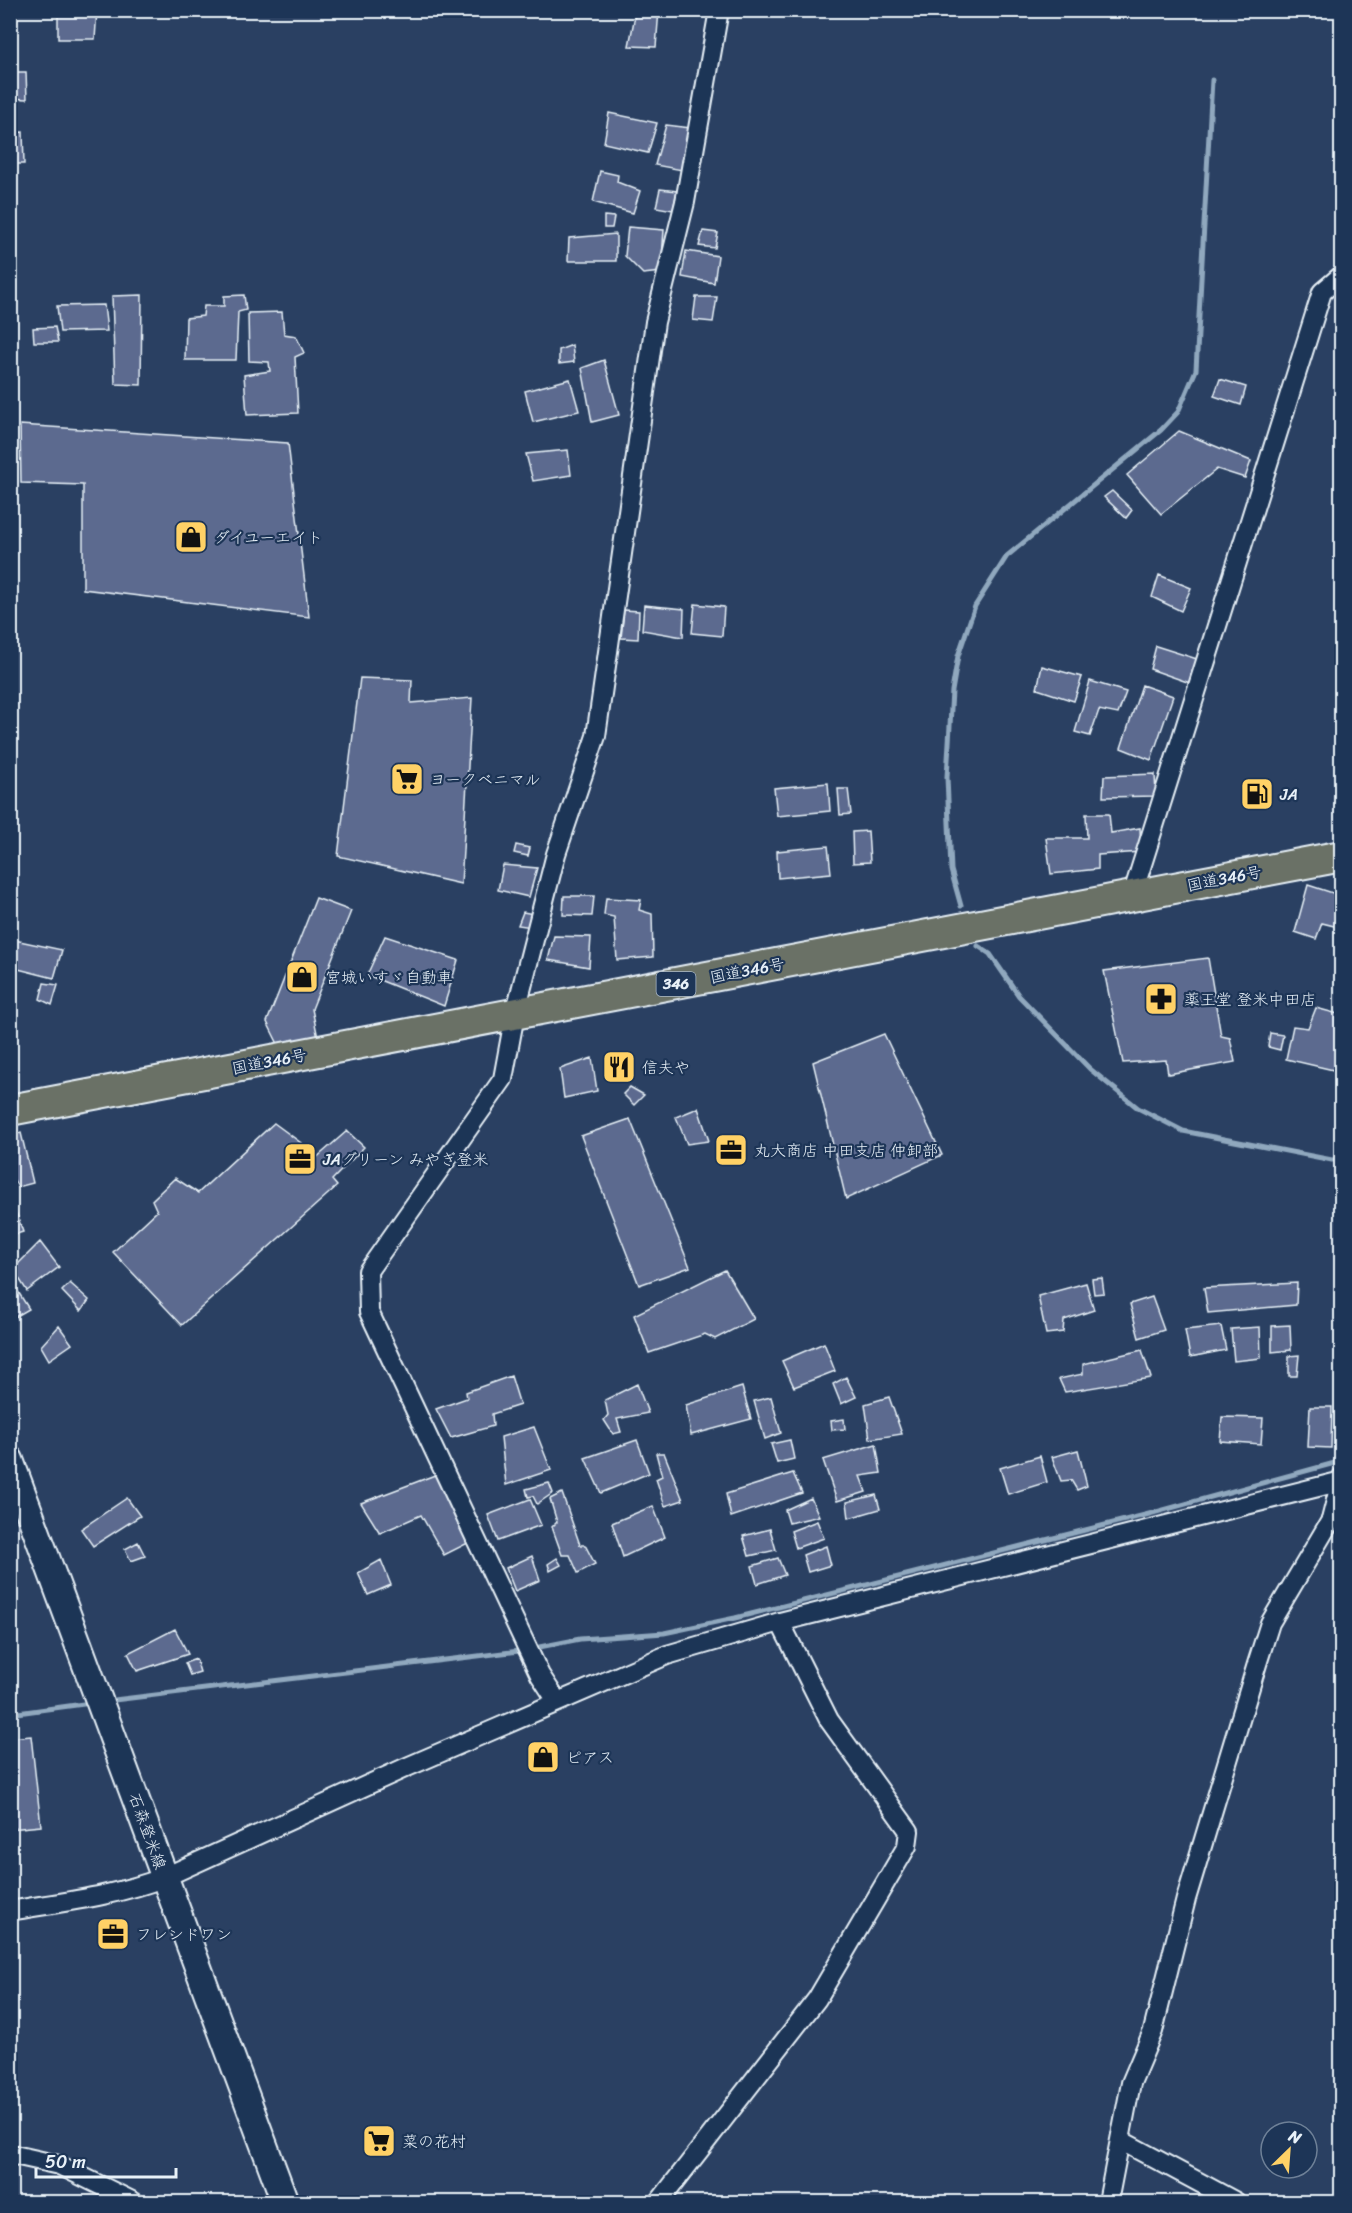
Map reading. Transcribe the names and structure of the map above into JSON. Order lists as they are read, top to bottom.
{
  "streets": {
    "highway": ["国道346号", "346"],
    "main road": ["石森登米線"]
  },
  "places": {
    "shop": ["ダイユーエイト", "宮城いすゞ自動車", "ピアス"],
    "supermarket": ["ヨークベニマル", "菜の花村"],
    "fuel station": ["JA"],
    "pharmacy": ["薬王堂 登米中田店"],
    "restaurant": ["信夫や"],
    "office": ["丸大商店 中田支店 仲卸部", "JAグリーン みやぎ登米", "フレンドワン"]
  },
  "scale_bar": "50 m",
  "north": "top right"
}
